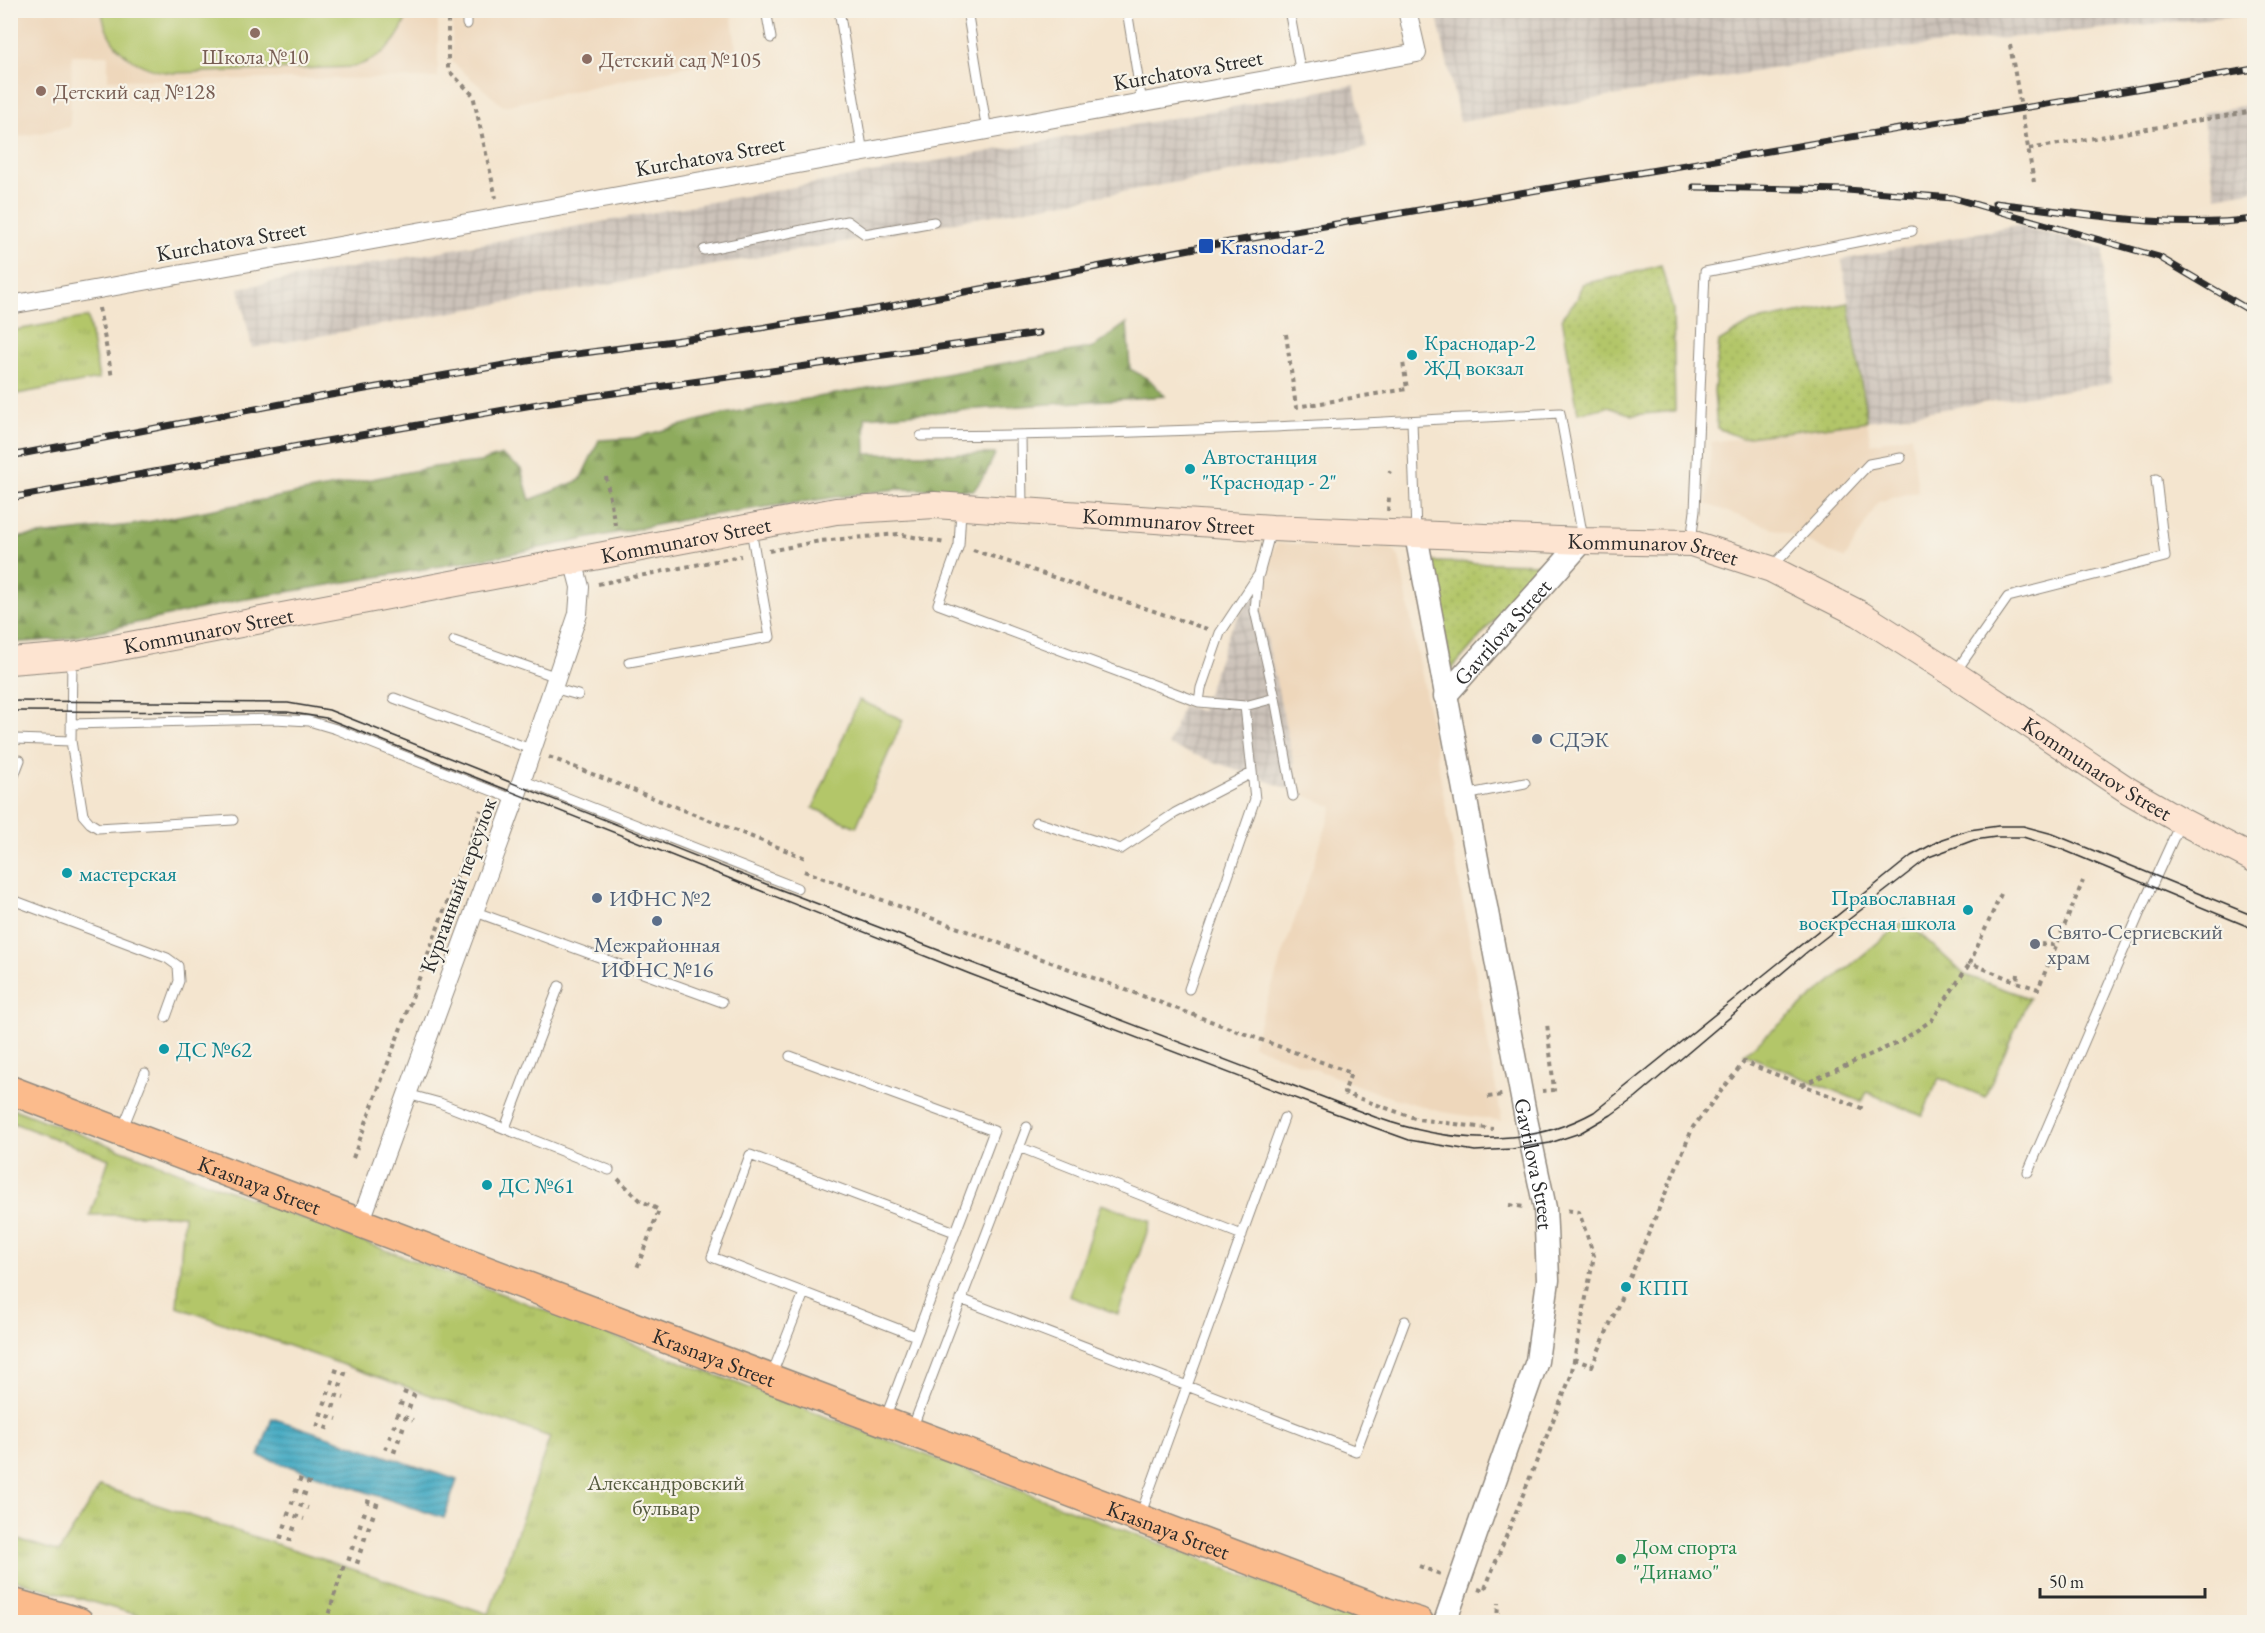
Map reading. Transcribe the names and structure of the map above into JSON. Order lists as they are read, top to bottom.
{
  "streets": {
    "main road": ["Kommunarov Street", "Krasnaya Street"],
    "street": ["Kurchatova Street", "Gavrilova Street", "Курганный переулок"]
  },
  "crossings": [
    ["Kommunarov Street", "Gavrilova Street"],
    ["Kommunarov Street", "Курганный переулок"],
    ["Курганный переулок", "Krasnaya Street"]
  ],
  "parks": ["Александровский бульвар"],
  "places": {
    "other": [
      "Школа №10",
      "Детский сад №105",
      "Детский сад №128",
      "Краснодар-2 ЖД вокзал",
      "Автостанция \"Краснодар - 2\"",
      "СДЭК",
      "мастерская",
      "ИФНС №2",
      "Православная воскресная школа",
      "Межрайонная ИФНС №16",
      "Свято-Сергиевский храм",
      "ДС №62",
      "ДС №61",
      "КПП",
      "Дом спорта \"Динамо\""
    ],
    "transit": ["Krasnodar-2"]
  },
  "scale_bar": "50 m"
}
